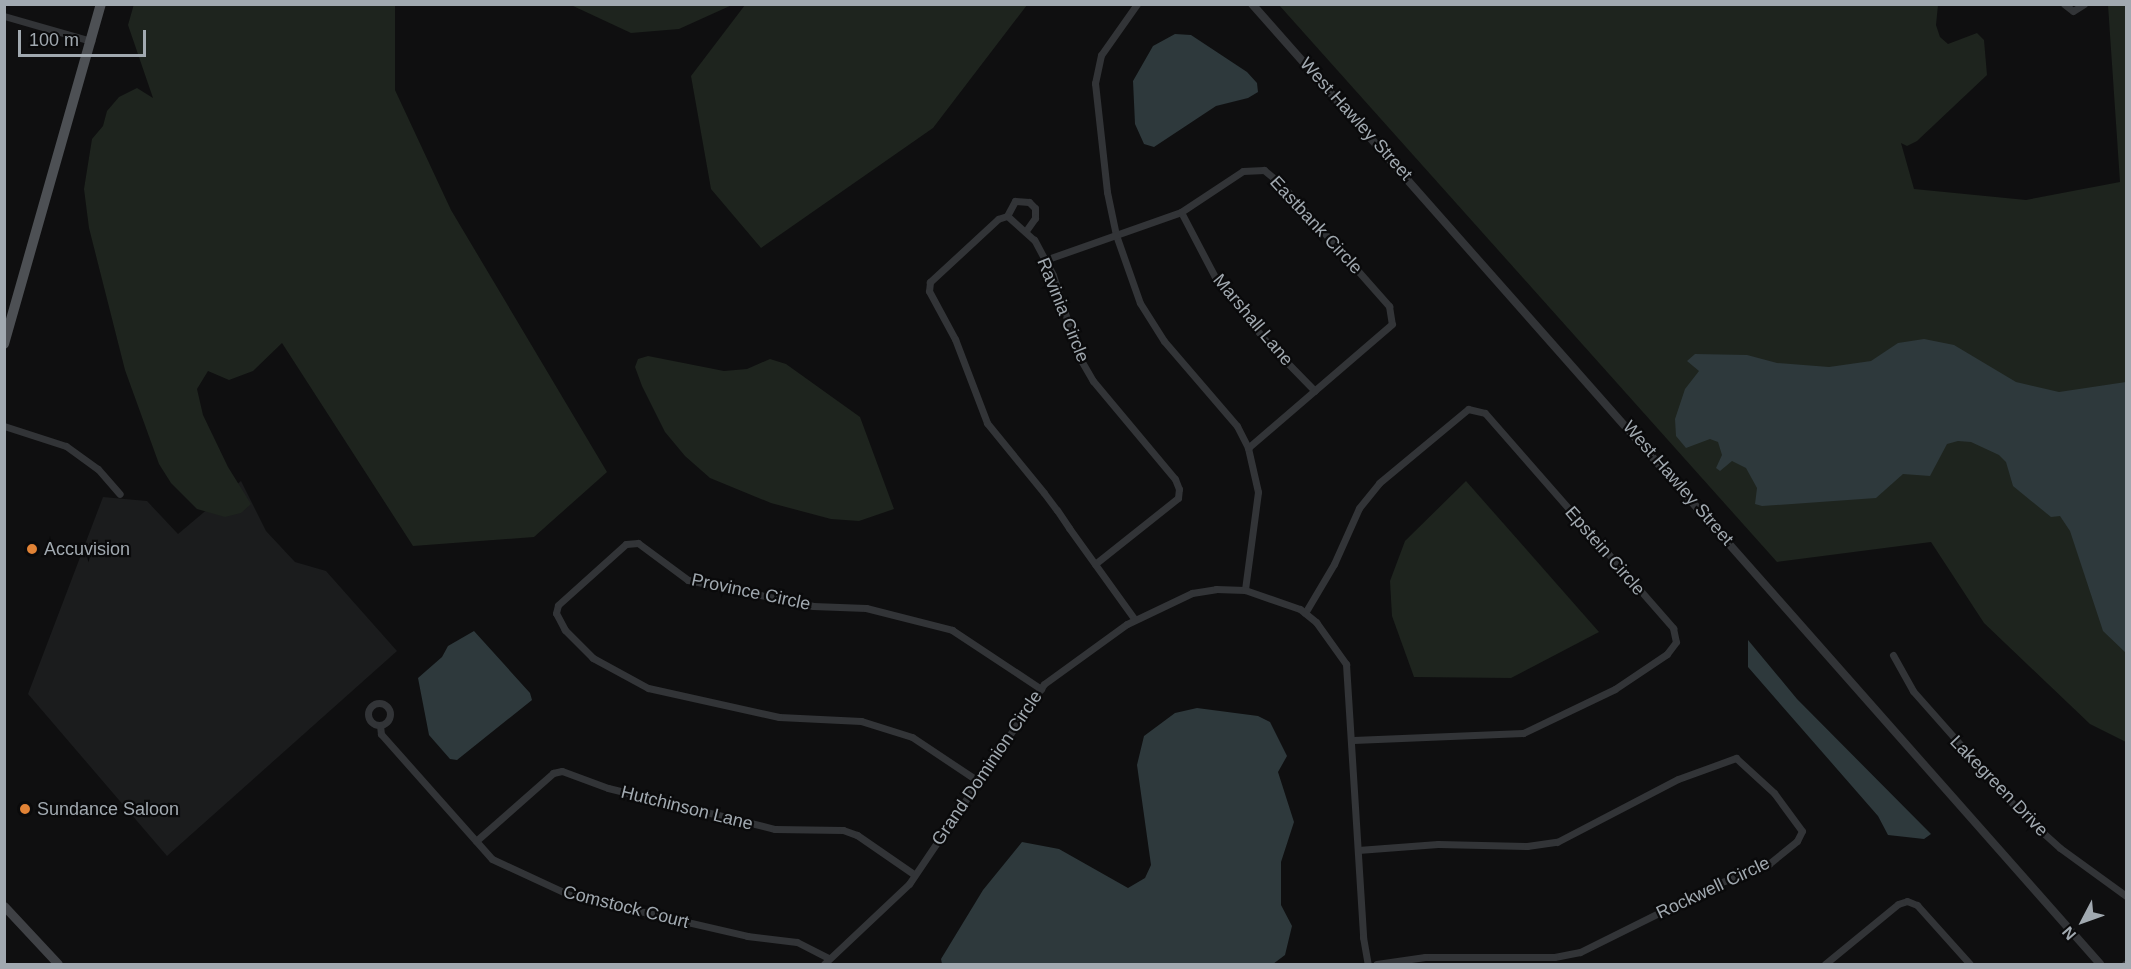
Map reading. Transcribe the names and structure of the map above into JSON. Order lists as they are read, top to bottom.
{
  "streets": {
    "street": [
      "West Hawley Street",
      "Eastbank Circle",
      "Ravinia Circle",
      "Marshall Lane",
      "Epstein Circle",
      "Province Circle",
      "Grand Dominion Circle",
      "Lakegreen Drive",
      "Hutchinson Lane",
      "Rockwell Circle",
      "Comstock Court"
    ]
  },
  "crossings": [
    ["Eastbank Circle", "Ravinia Circle"],
    ["Eastbank Circle", "Marshall Lane"],
    ["Epstein Circle", "Grand Dominion Circle"],
    ["Province Circle", "Grand Dominion Circle"],
    ["Grand Dominion Circle", "Hutchinson Lane"],
    ["Grand Dominion Circle", "Rockwell Circle"],
    ["Grand Dominion Circle", "Comstock Court"],
    ["Hutchinson Lane", "Comstock Court"]
  ],
  "places": ["Accuvision", "Sundance Saloon"],
  "scale_bar": "100 m",
  "north": "bottom left"
}
